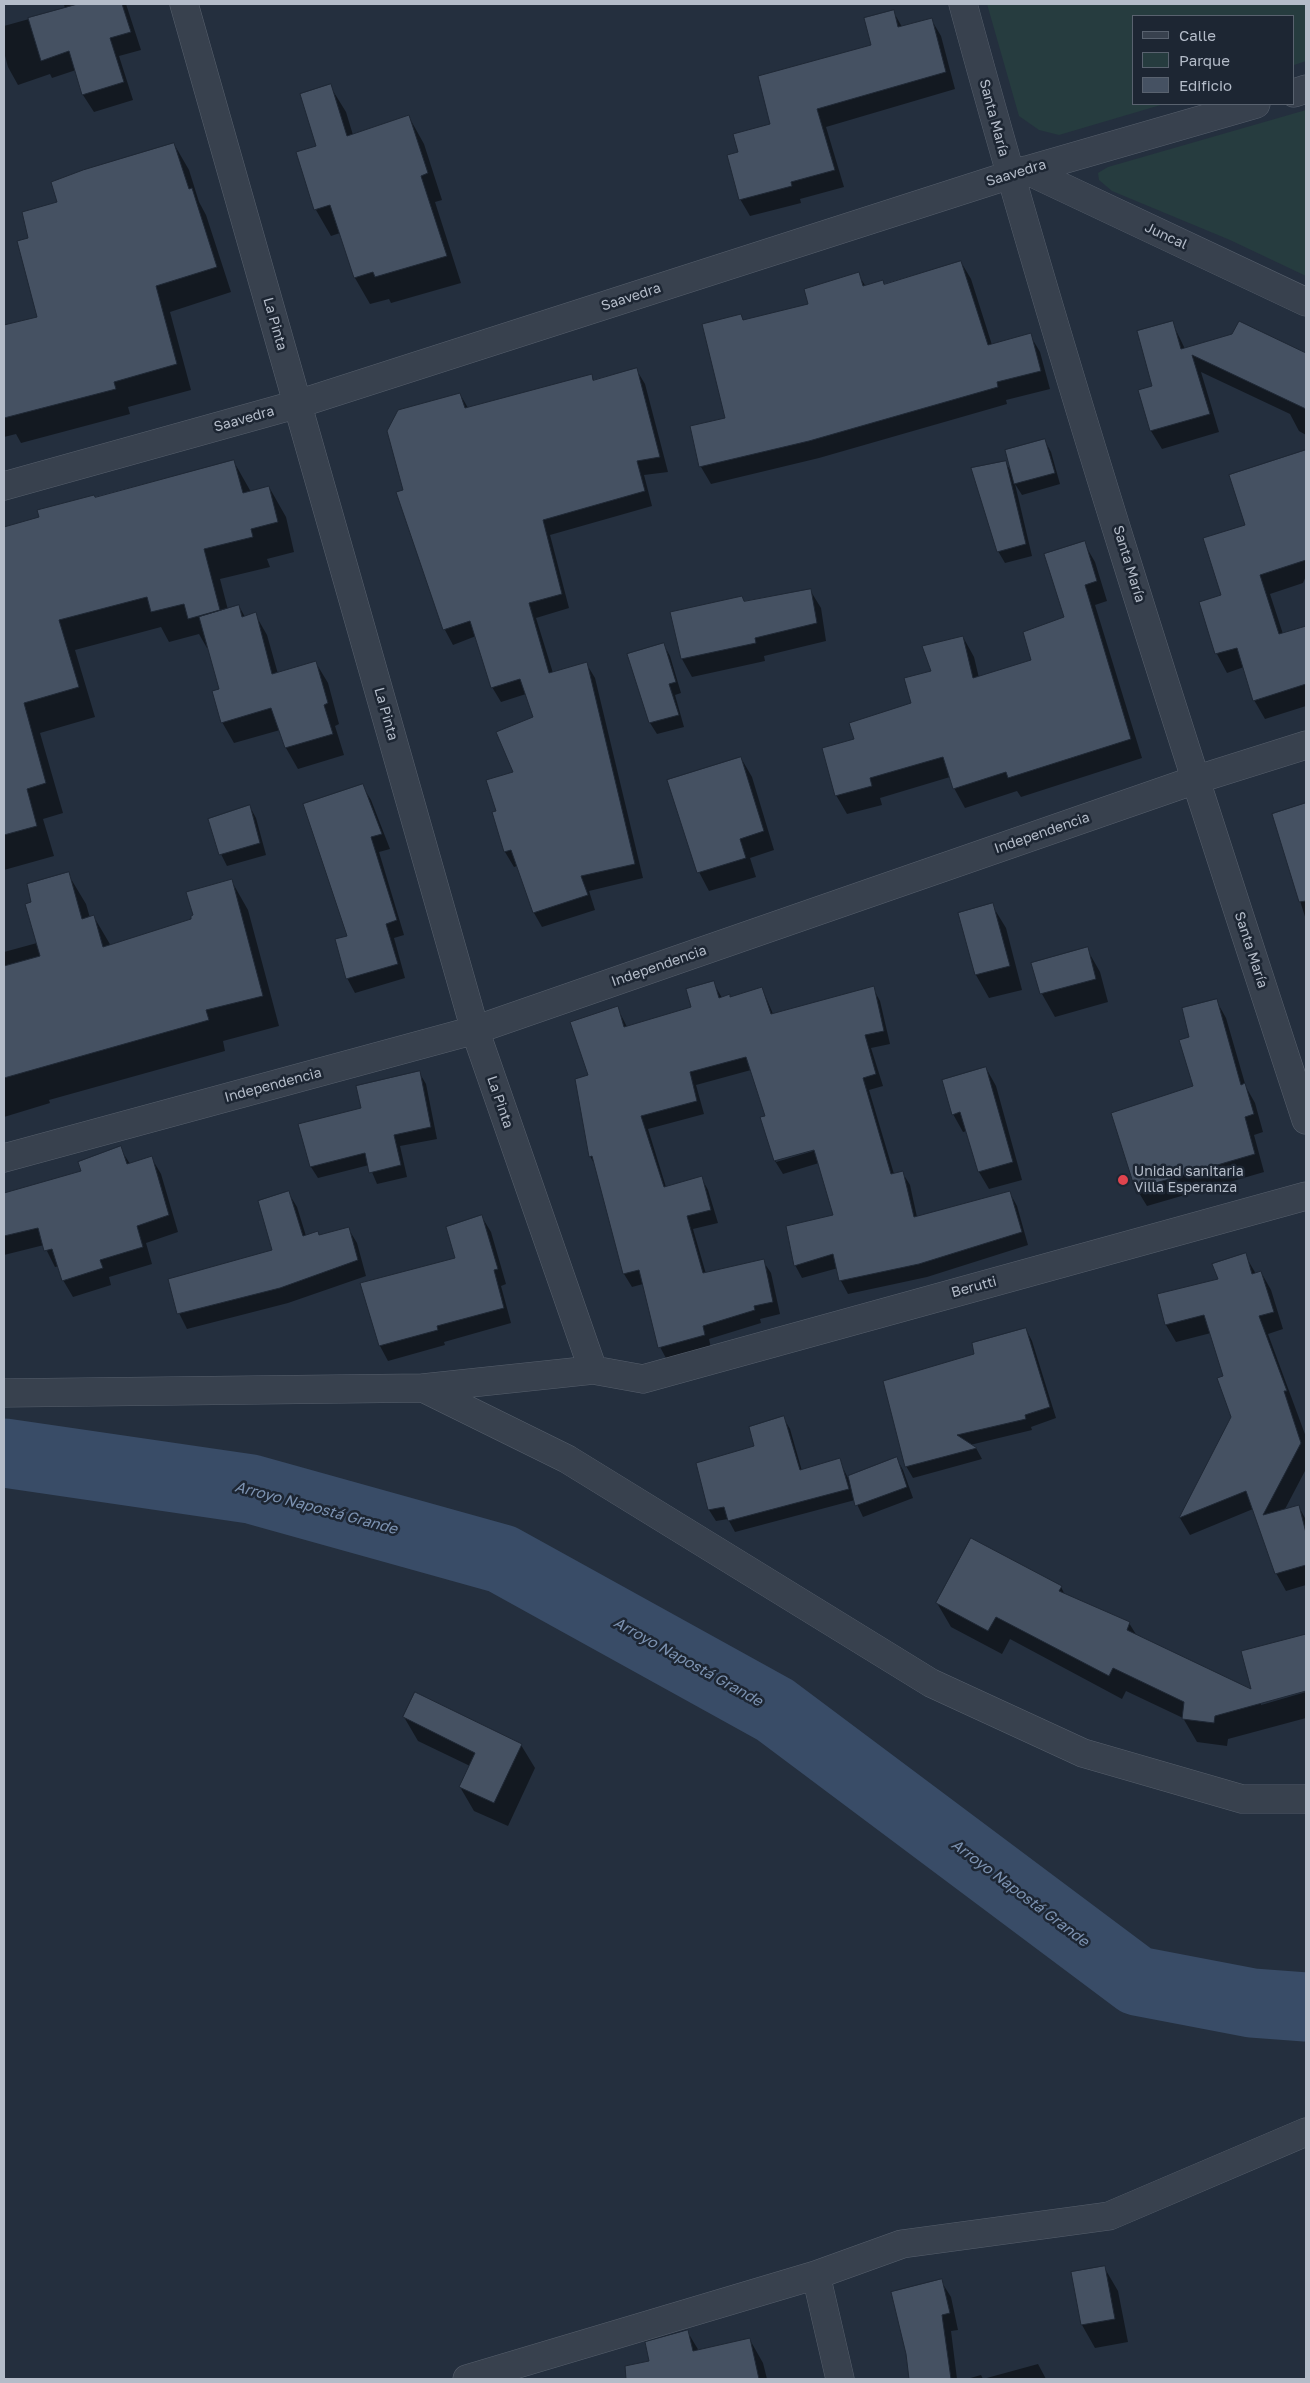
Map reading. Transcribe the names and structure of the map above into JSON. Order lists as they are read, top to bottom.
{
  "streets": {
    "street": [
      "Santa María",
      "Saavedra",
      "Juncal",
      "La Pinta",
      "Independencia",
      "Berutti"
    ]
  },
  "crossings": [
    ["Santa María", "Saavedra"],
    ["Santa María", "Juncal"],
    ["Santa María", "Independencia"],
    ["Saavedra", "Juncal"],
    ["Saavedra", "La Pinta"],
    ["La Pinta", "Independencia"],
    ["La Pinta", "Berutti"]
  ],
  "water": ["Arroyo Napostá Grande"],
  "places": ["Unidad sanitaria Villa Esperanza"],
  "legend": ["Calle", "Parque", "Edificio"]
}
